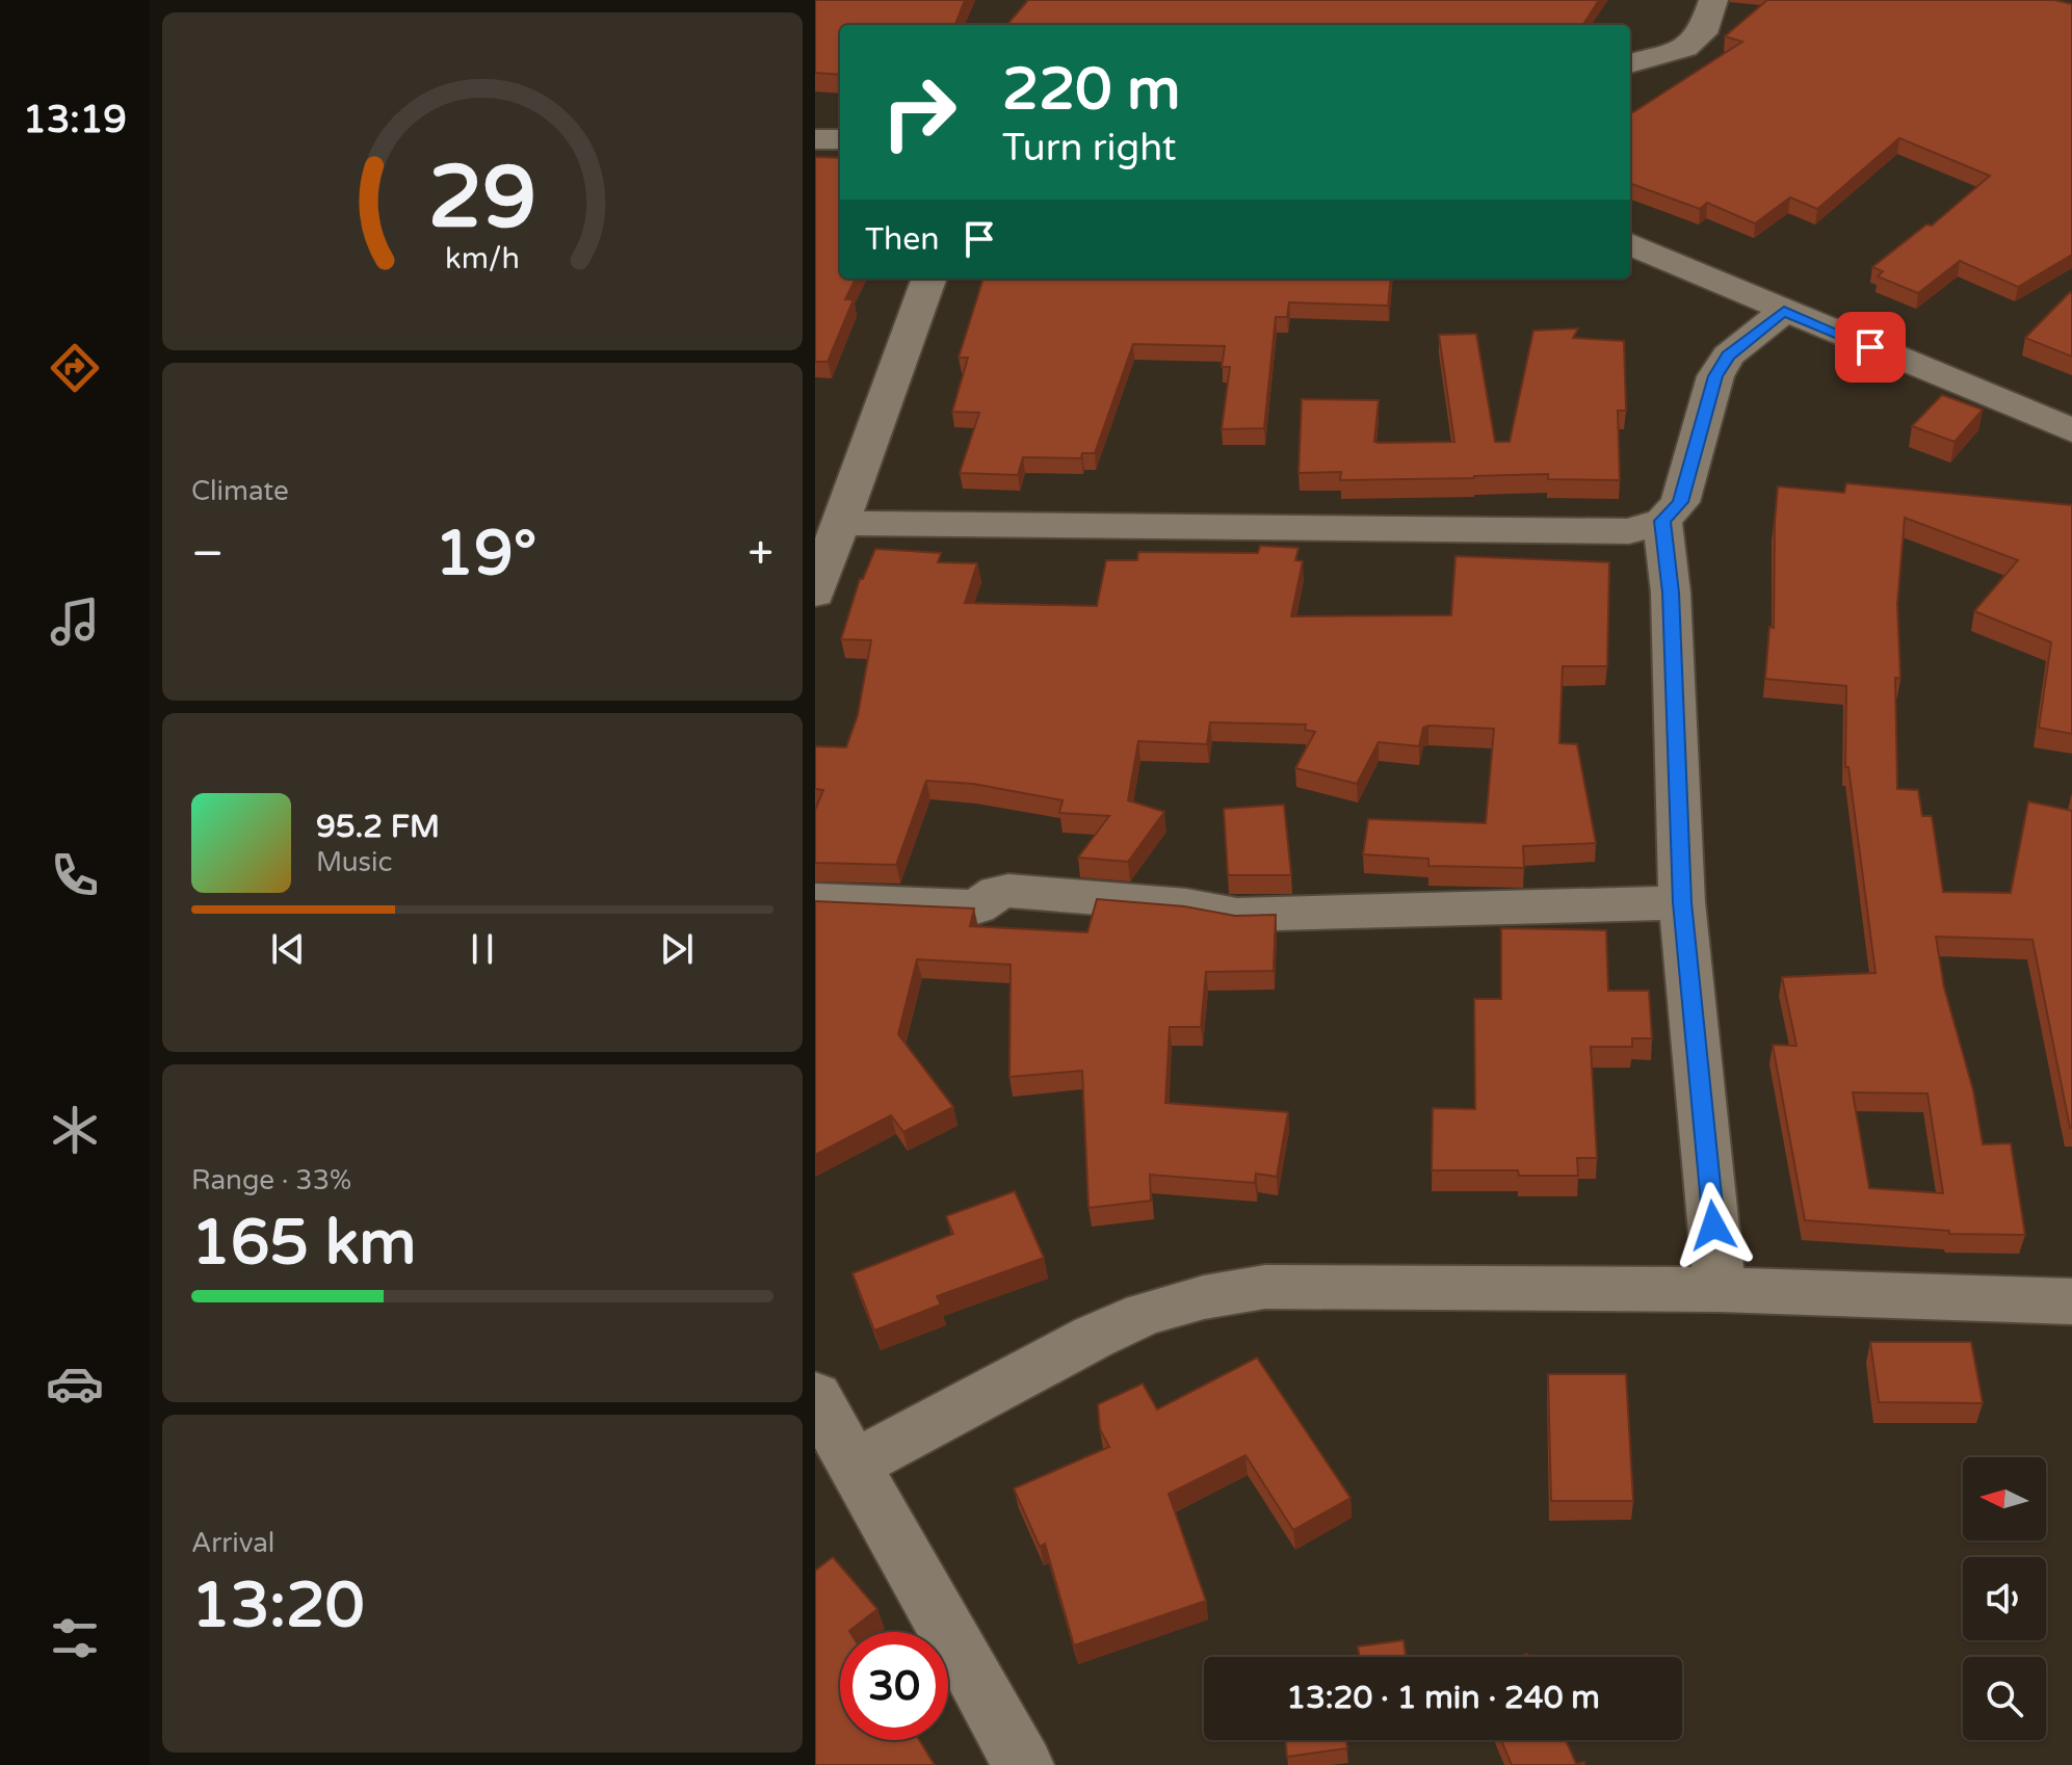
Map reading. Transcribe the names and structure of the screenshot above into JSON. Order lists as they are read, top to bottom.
{
  "north": "left",
  "page": {
    "tabs": "13:19",
    "turn": ["220 m", "Turn right"],
    "then": "Then",
    "tile": [
      "Climate",
      ["Range · 33%", "165 km"],
      ["Arrival", "13:20"]
    ],
    "heat": ["−", "19°", "+"],
    "song": ["95.2 FM", "Music"],
    "limit": "30",
    "trip": "13:20 · 1 min · 240 m",
    "gauge": ["29", "km/h"]
  }
}
